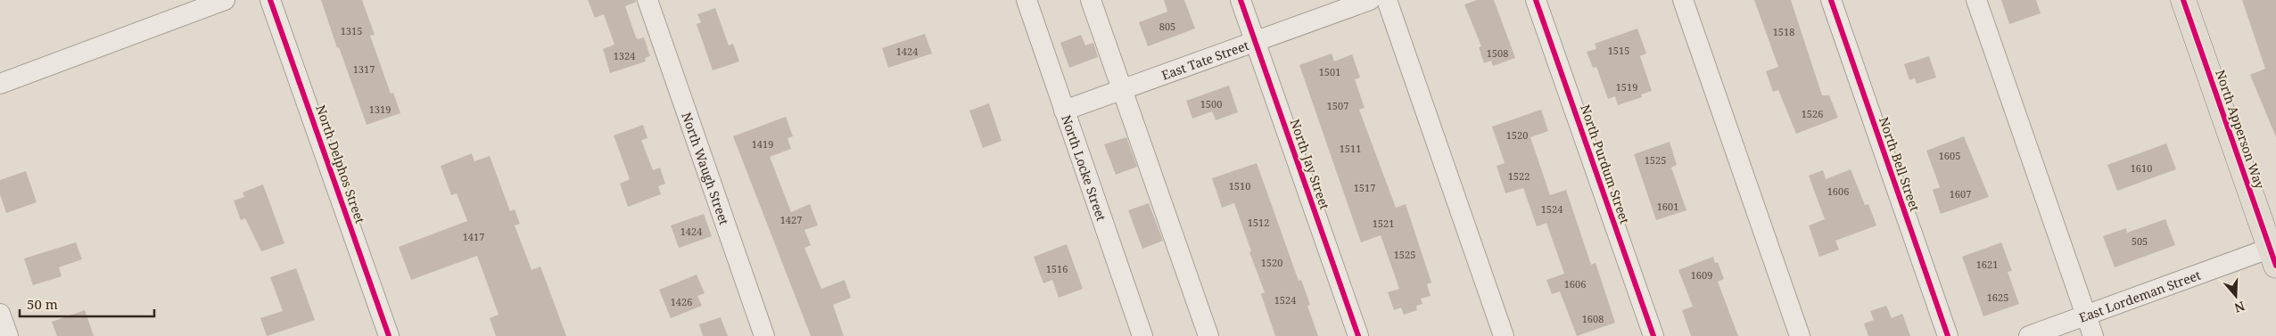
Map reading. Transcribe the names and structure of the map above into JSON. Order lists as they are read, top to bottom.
{
  "streets": {
    "main road": ["North Apperson Way"],
    "street": [
      "East Tate Street",
      "North Delphos Street",
      "North Jay Street",
      "North Purdum Street",
      "North Bell Street",
      "North Waugh Street",
      "North Locke Street",
      "East Lordeman Street"
    ]
  },
  "crossings": [
    ["East Tate Street", "North Jay Street"],
    ["East Tate Street", "North Locke Street"],
    ["North Apperson Way", "East Lordeman Street"]
  ],
  "house_numbers": [
    "805",
    "1315",
    "1518",
    "1515",
    "1424",
    "1508",
    "1324",
    "1317",
    "1501",
    "1519",
    "1500",
    "1507",
    "1319",
    "1526",
    "1520",
    "1419",
    "1511",
    "1605",
    "1525",
    "1610",
    "1522",
    "1510",
    "1517",
    "1606",
    "1607",
    "1601",
    "1524",
    "1427",
    "1512",
    "1521",
    "1424",
    "1417",
    "505",
    "1525",
    "1520",
    "1621",
    "1516",
    "1609",
    "1606",
    "1625",
    "1524",
    "1426",
    "1608"
  ],
  "scale_bar": "50 m",
  "north": "bottom"
}
